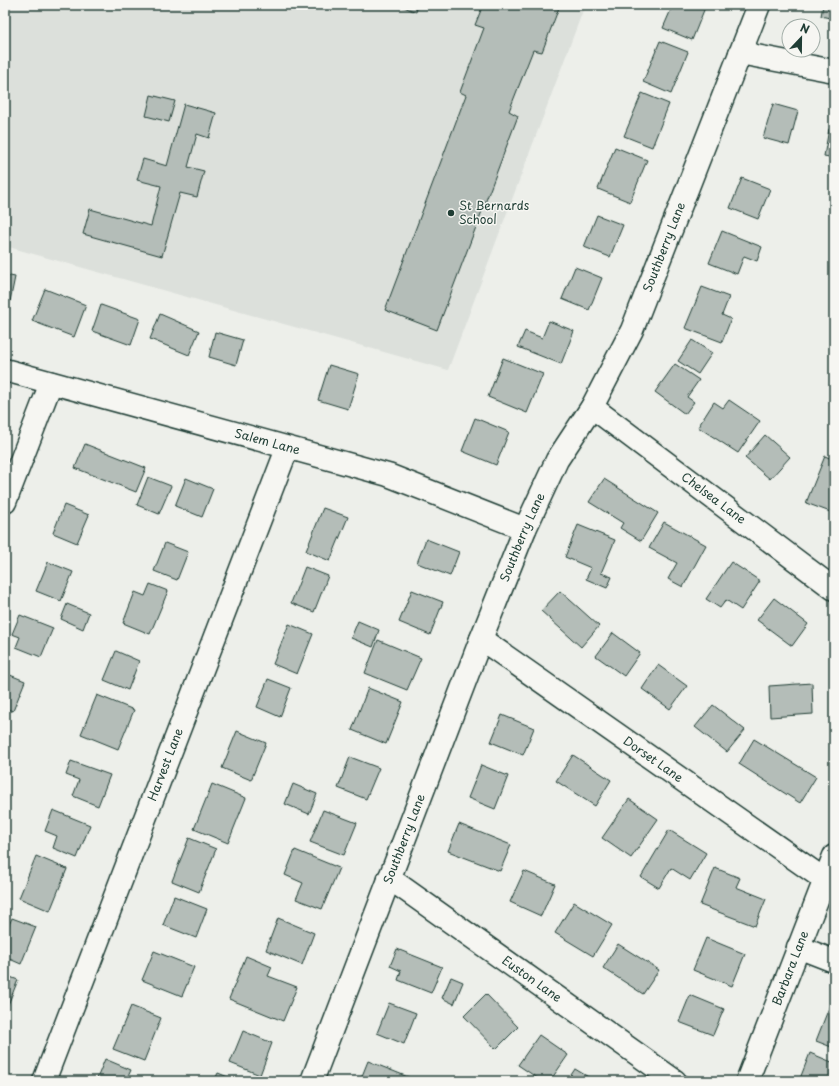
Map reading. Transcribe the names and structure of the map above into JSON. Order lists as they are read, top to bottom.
{
  "streets": {
    "street": [
      "Southberry Lane",
      "Salem Lane",
      "Chelsea Lane",
      "Dorset Lane",
      "Harvest Lane",
      "Barbara Lane",
      "Euston Lane"
    ]
  },
  "crossings": [
    ["Southberry Lane", "Salem Lane"],
    ["Southberry Lane", "Chelsea Lane"],
    ["Southberry Lane", "Dorset Lane"],
    ["Southberry Lane", "Euston Lane"],
    ["Salem Lane", "Harvest Lane"],
    ["Dorset Lane", "Barbara Lane"]
  ],
  "places": ["St Bernards School"],
  "north": "top"
}
